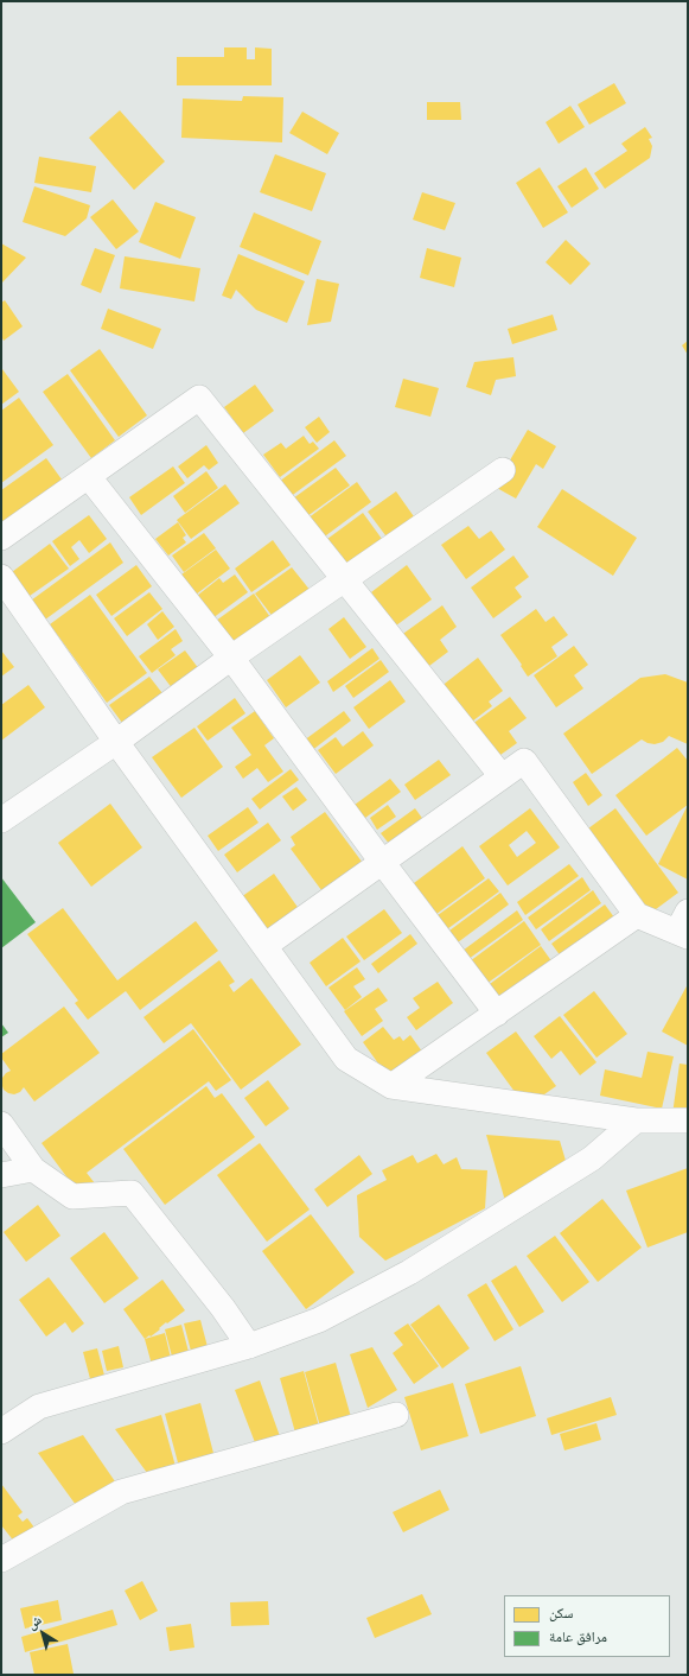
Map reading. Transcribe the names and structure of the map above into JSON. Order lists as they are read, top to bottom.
{
  "legend": ["سكن", "مرافق عامة"],
  "north": "top left"
}
